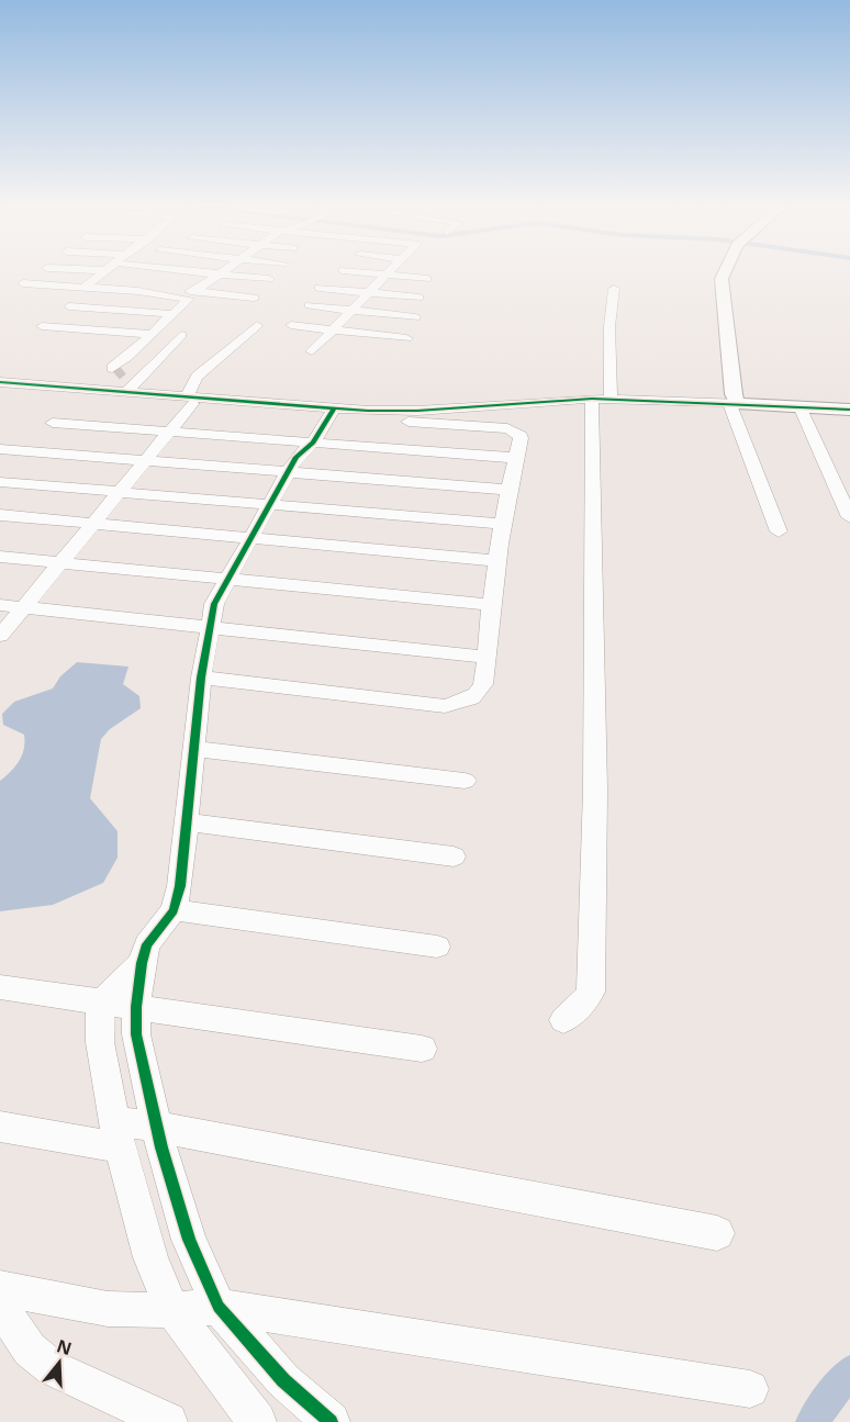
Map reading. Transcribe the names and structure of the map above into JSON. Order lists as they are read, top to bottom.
{
  "north": "top"
}
